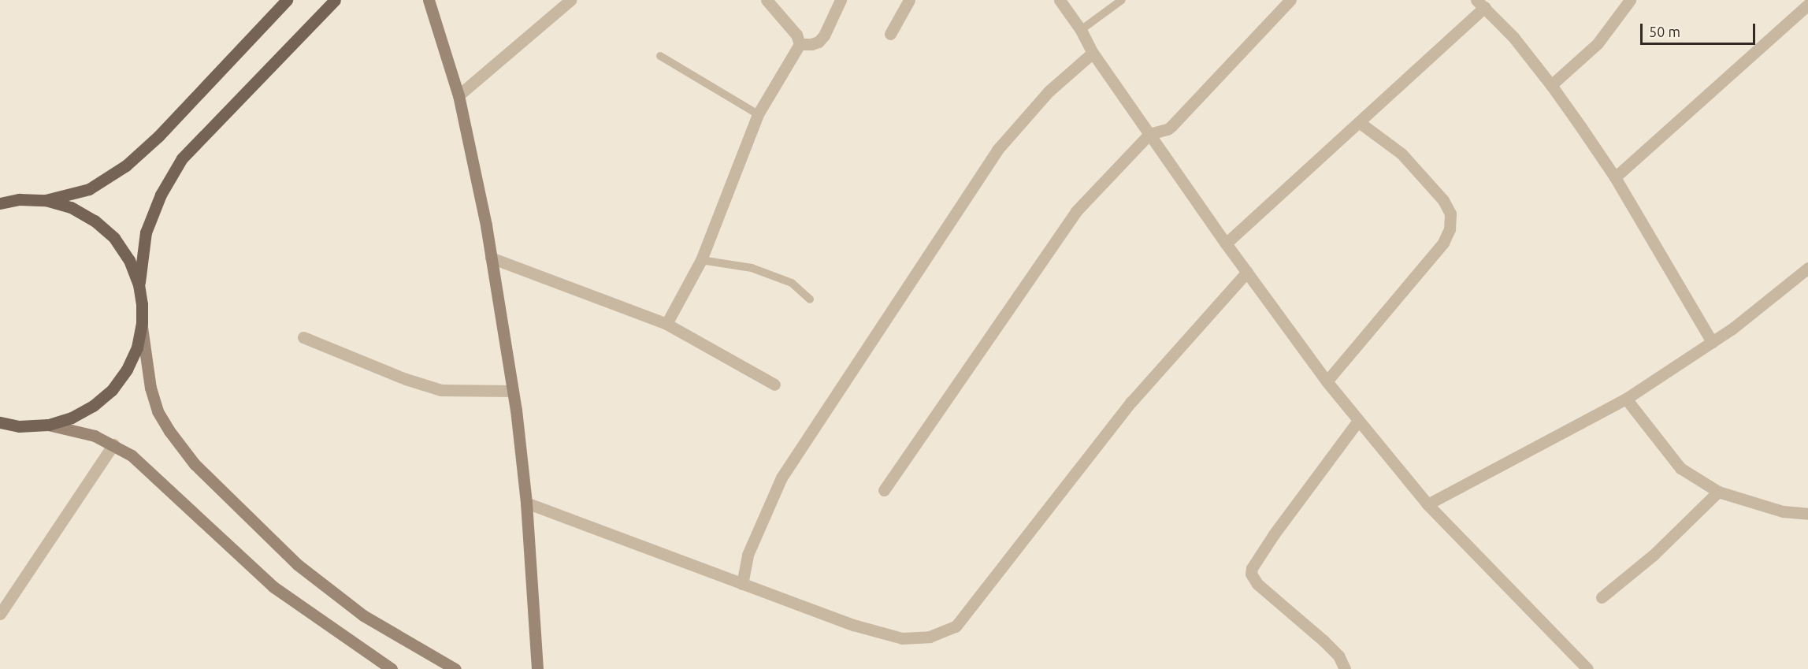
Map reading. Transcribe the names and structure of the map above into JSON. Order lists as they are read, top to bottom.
{
  "scale_bar": "50 m"
}
